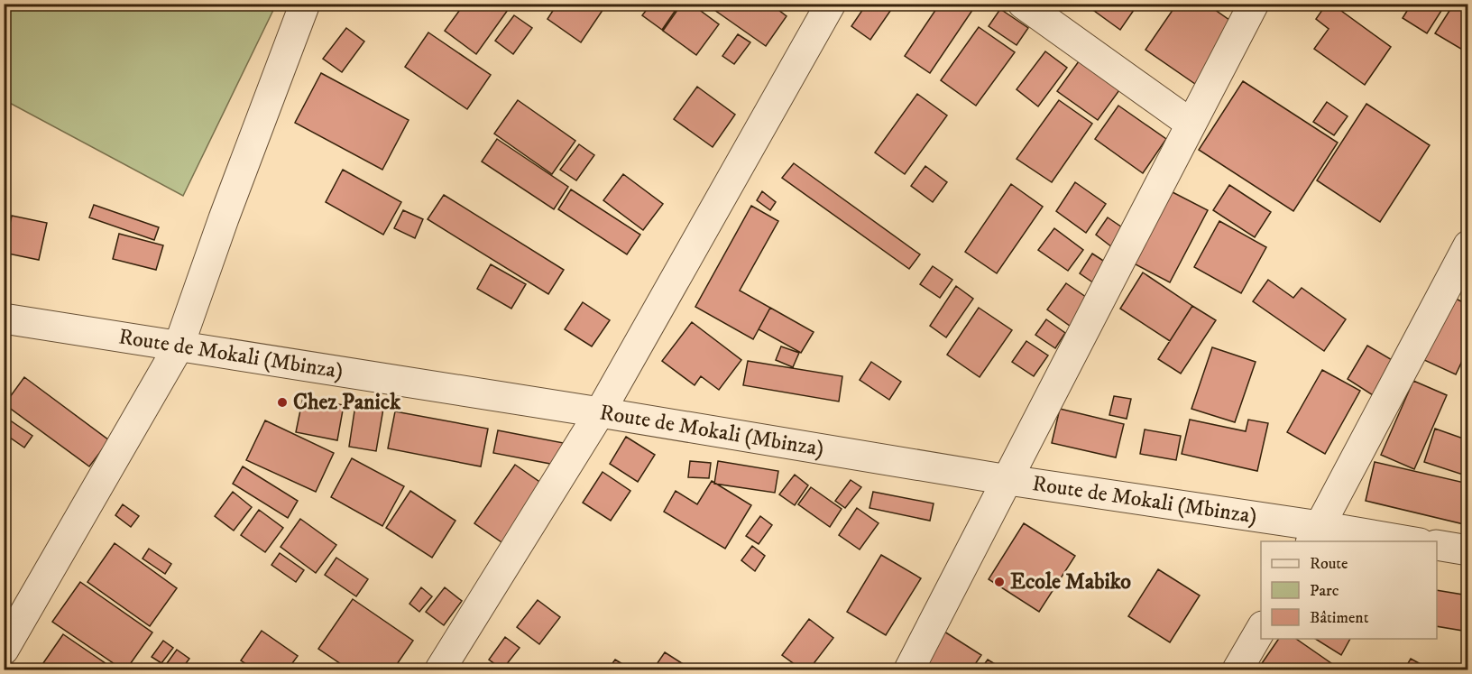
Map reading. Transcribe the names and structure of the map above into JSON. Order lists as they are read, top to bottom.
{
  "streets": {
    "street": ["Route de Mokali (Mbinza)"]
  },
  "places": ["Chez Panick", "Ecole Mabiko"],
  "legend": ["Route", "Parc", "Bâtiment"]
}
